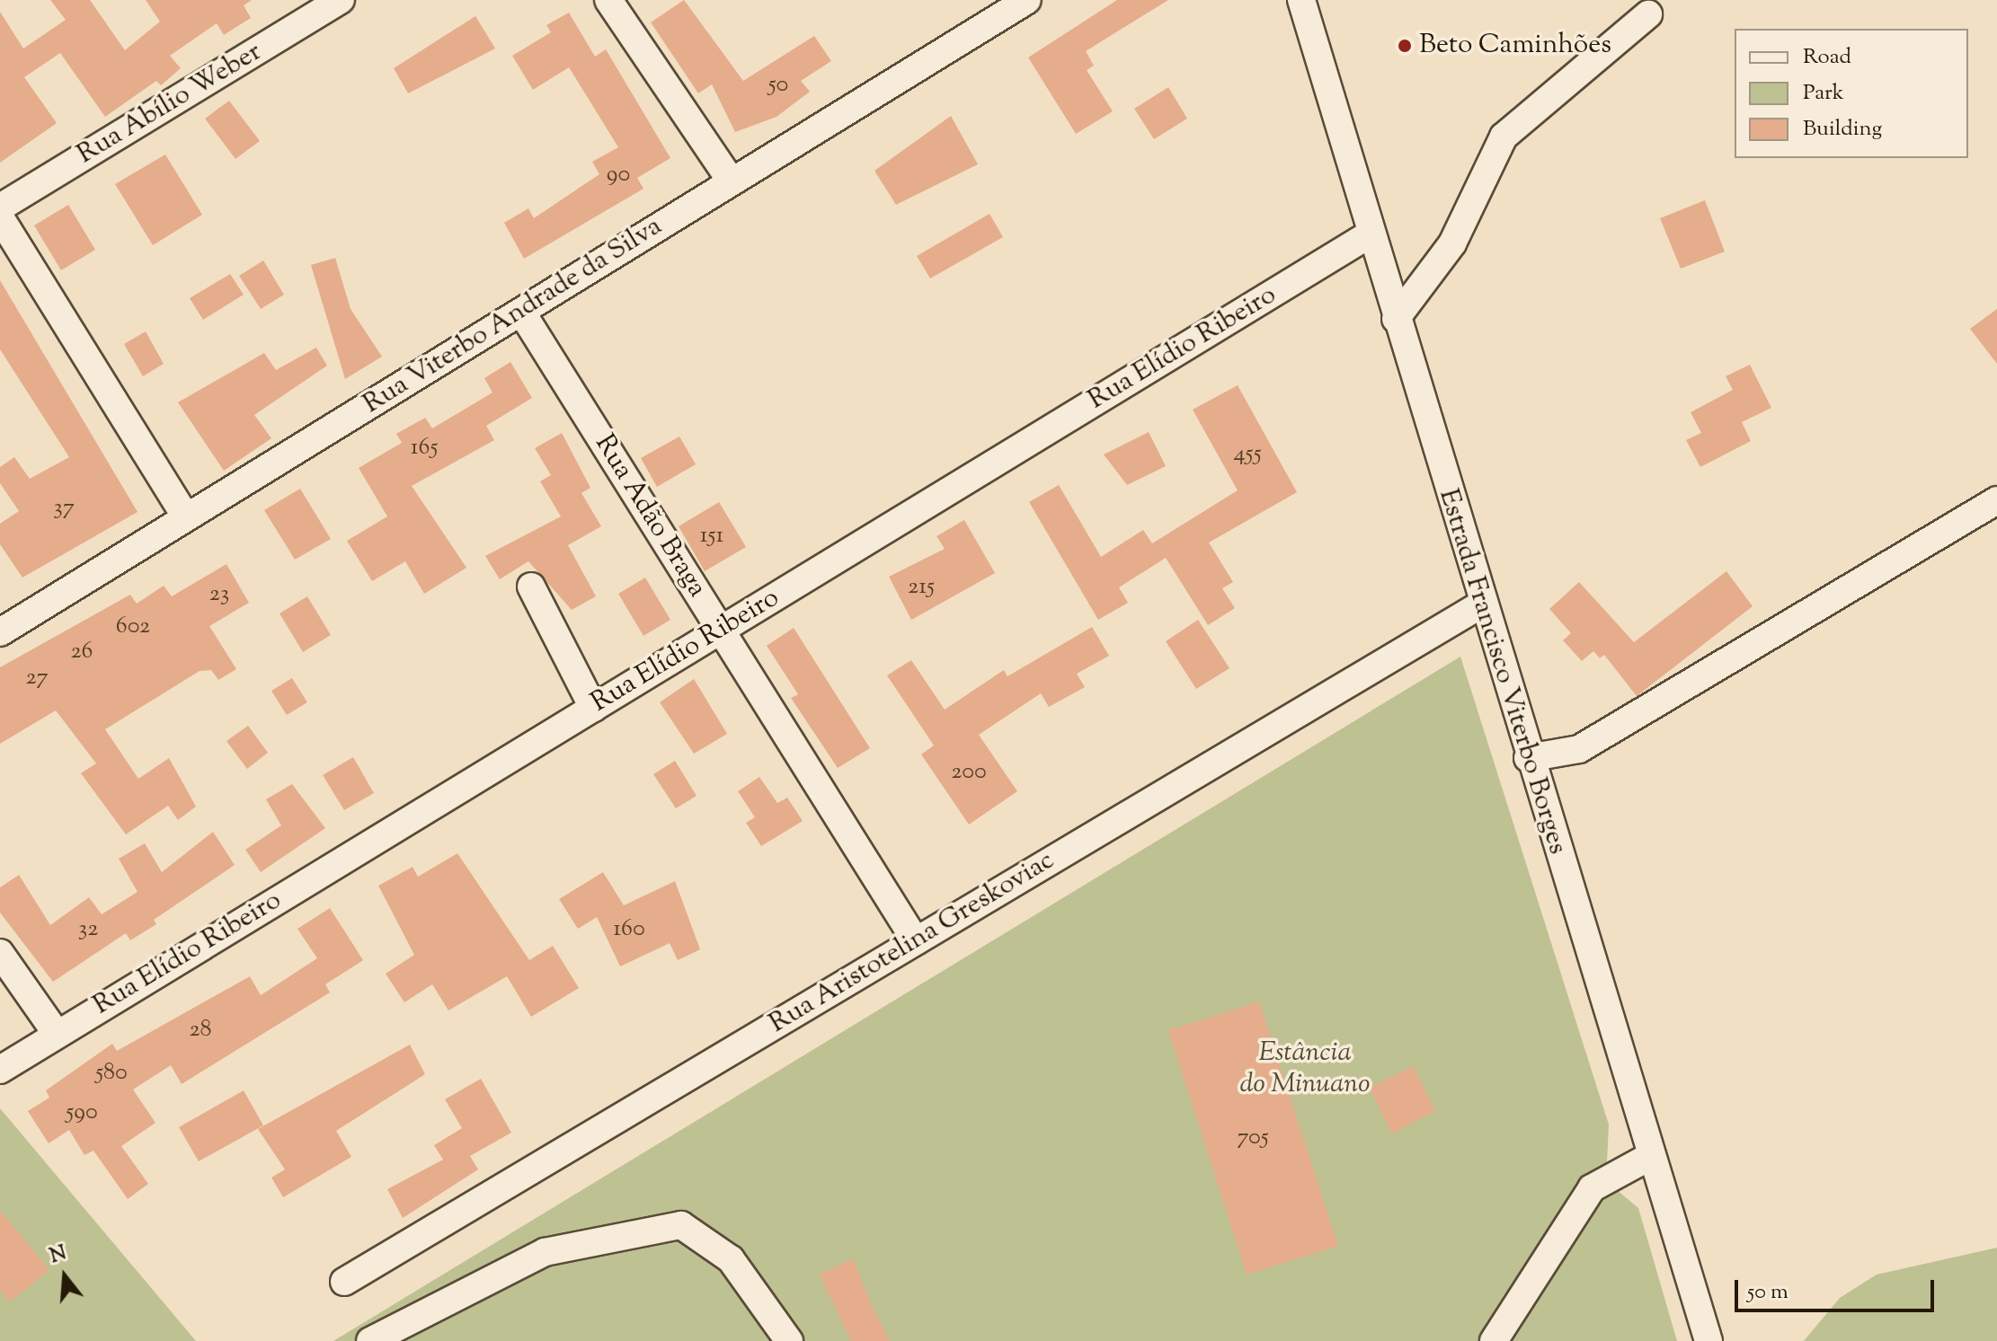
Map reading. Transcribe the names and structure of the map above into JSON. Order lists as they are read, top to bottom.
{
  "streets": {
    "street": [
      "Rua Abílio Weber",
      "Rua Viterbo Andrade da Silva",
      "Rua Elídio Ribeiro",
      "Rua Adão Braga",
      "Estrada Francisco Viterbo Borges",
      "Rua Aristotelina Greskoviac"
    ]
  },
  "crossings": [
    ["Rua Viterbo Andrade da Silva", "Rua Adão Braga"],
    ["Rua Elídio Ribeiro", "Rua Adão Braga"],
    ["Rua Elídio Ribeiro", "Estrada Francisco Viterbo Borges"],
    ["Rua Adão Braga", "Rua Aristotelina Greskoviac"],
    ["Estrada Francisco Viterbo Borges", "Rua Aristotelina Greskoviac"]
  ],
  "parks": ["Estância do Minuano"],
  "places": ["Beto Caminhões"],
  "house_numbers": [
    "50",
    "90",
    "165",
    "455",
    "37",
    "151",
    "215",
    "23",
    "602",
    "26",
    "27",
    "200",
    "32",
    "160",
    "28",
    "580",
    "590",
    "705"
  ],
  "legend": ["Road", "Park", "Building"],
  "scale_bar": "50 m",
  "north": "top"
}
